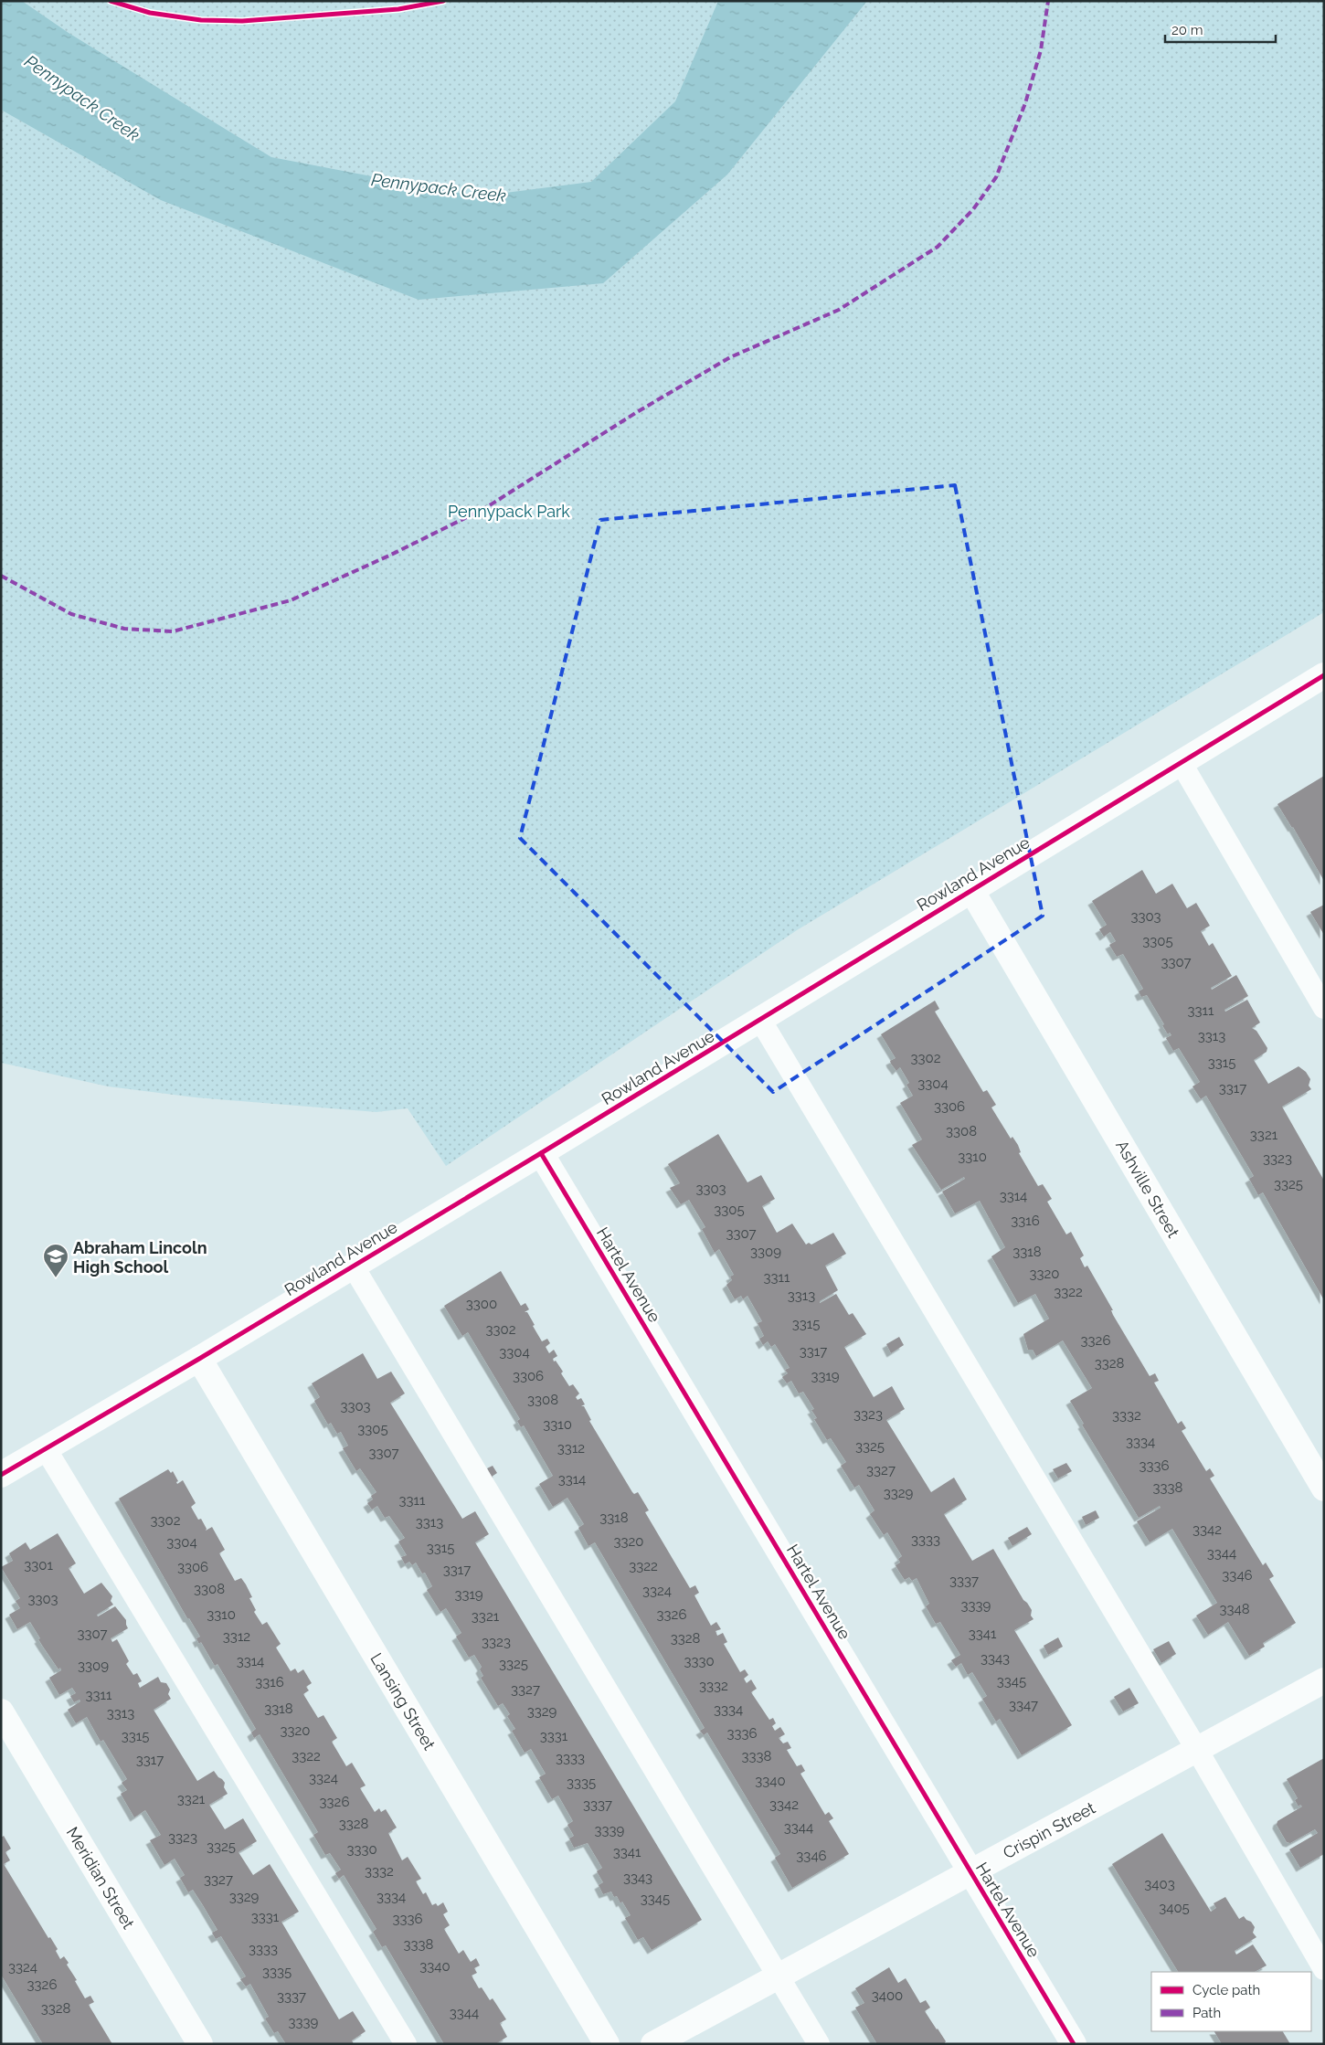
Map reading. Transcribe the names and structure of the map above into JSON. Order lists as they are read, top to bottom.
{
  "streets": {
    "street": [
      "Rowland Avenue",
      "Ashville Street",
      "Hartel Avenue",
      "Lansing Street",
      "Crispin Street",
      "Meridian Street"
    ]
  },
  "crossings": [
    ["Rowland Avenue", "Ashville Street"],
    ["Rowland Avenue", "Hartel Avenue"],
    ["Rowland Avenue", "Lansing Street"],
    ["Hartel Avenue", "Crispin Street"]
  ],
  "water": ["Pennypack Creek"],
  "parks": ["Pennypack Park"],
  "places": {
    "school or university": ["Abraham Lincoln High School"]
  },
  "house_numbers": [
    "3303",
    "3305",
    "3307",
    "3311",
    "3313",
    "3302",
    "3315",
    "3304",
    "3317",
    "3306",
    "3308",
    "3321",
    "3310",
    "3323",
    "3325",
    "3303",
    "3314",
    "3305",
    "3316",
    "3307",
    "3309",
    "3318",
    "3320",
    "3311",
    "3322",
    "3313",
    "3300",
    "3315",
    "3302",
    "3326",
    "3317",
    "3304",
    "3328",
    "3306",
    "3319",
    "3308",
    "3303",
    "3323",
    "3332",
    "3310",
    "3305",
    "3334",
    "3325",
    "3312",
    "3307",
    "3336",
    "3327",
    "3314",
    "3338",
    "3329",
    "3311",
    "3318",
    "3302",
    "3313",
    "3342",
    "3333",
    "3320",
    "3304",
    "3315",
    "3344",
    "3301",
    "3322",
    "3306",
    "3317",
    "3346",
    "3337",
    "3308",
    "3324",
    "3319",
    "3303",
    "3339",
    "3348",
    "3310",
    "3326",
    "3321",
    "3307",
    "3341",
    "3312",
    "3328",
    "3323",
    "3343",
    "3314",
    "3330",
    "3325",
    "3309",
    "3345",
    "3316",
    "3332",
    "3327",
    "3311",
    "3347",
    "3318",
    "3334",
    "3329",
    "3313",
    "3320",
    "3336",
    "3315",
    "3331",
    "3322",
    "3338",
    "3333",
    "3317",
    "3324",
    "3340",
    "3335",
    "3321",
    "3326",
    "3337",
    "3342",
    "3328",
    "3344",
    "3339",
    "3323",
    "3325",
    "3330",
    "3341",
    "3346",
    "3332",
    "3343",
    "3327",
    "3403",
    "3329",
    "3334",
    "3345",
    "3405",
    "3331",
    "3336",
    "3338",
    "3333",
    "3340",
    "3324",
    "3335",
    "3326",
    "3400",
    "3337",
    "3328",
    "3344",
    "3339"
  ],
  "legend": ["Cycle path", "Path"],
  "scale_bar": "20 m"
}
